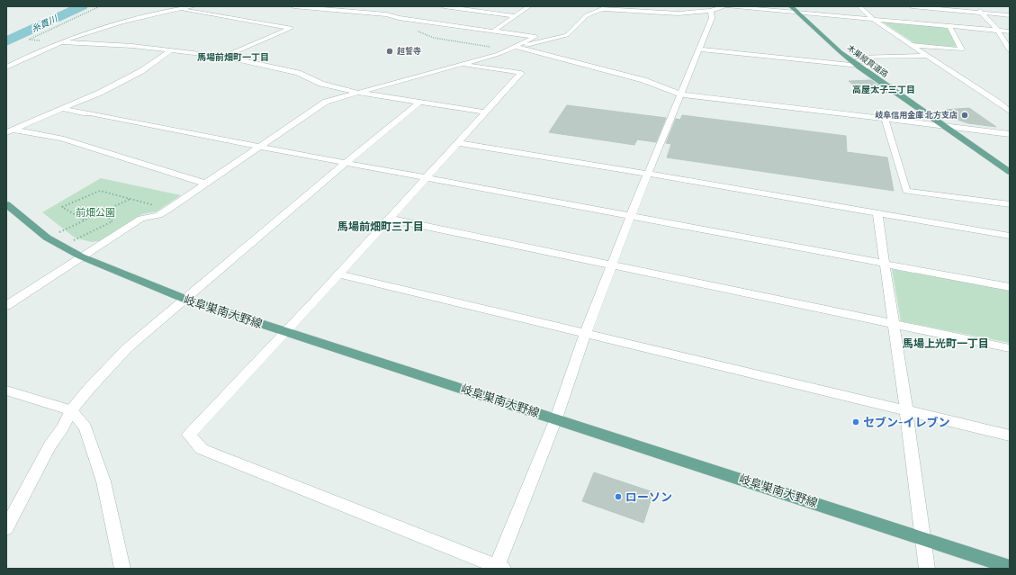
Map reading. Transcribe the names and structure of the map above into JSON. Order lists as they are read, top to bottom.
{
  "streets": {
    "main road": ["本巣縦貫道路", "岐阜巣南大野線"]
  },
  "districts": [
    "馬場前畑町一丁目",
    "高屋太子三丁目",
    "馬場前畑町三丁目",
    "馬場上光町一丁目"
  ],
  "water": ["糸貫川"],
  "parks": ["前畑公園"],
  "places": [
    "超誓寺",
    "岐阜信用金庫 北方支店",
    "セブン-イレブン",
    "ローソン"
  ]
}
